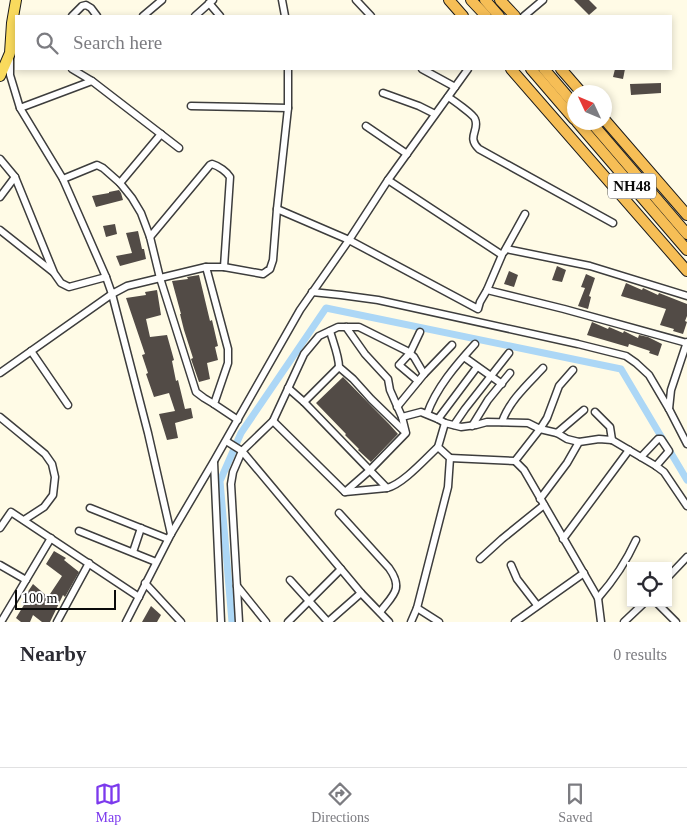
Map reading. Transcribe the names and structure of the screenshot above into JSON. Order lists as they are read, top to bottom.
{
  "streets": {
    "highway": ["NH48"]
  },
  "scale_bar": "100 m",
  "north": "top left",
  "page": {
    "search": "Search here",
    "scale": "100 m",
    "heading": ["Nearby", "0 results"],
    "nav": ["Map", "Directions", "Saved"]
  }
}
